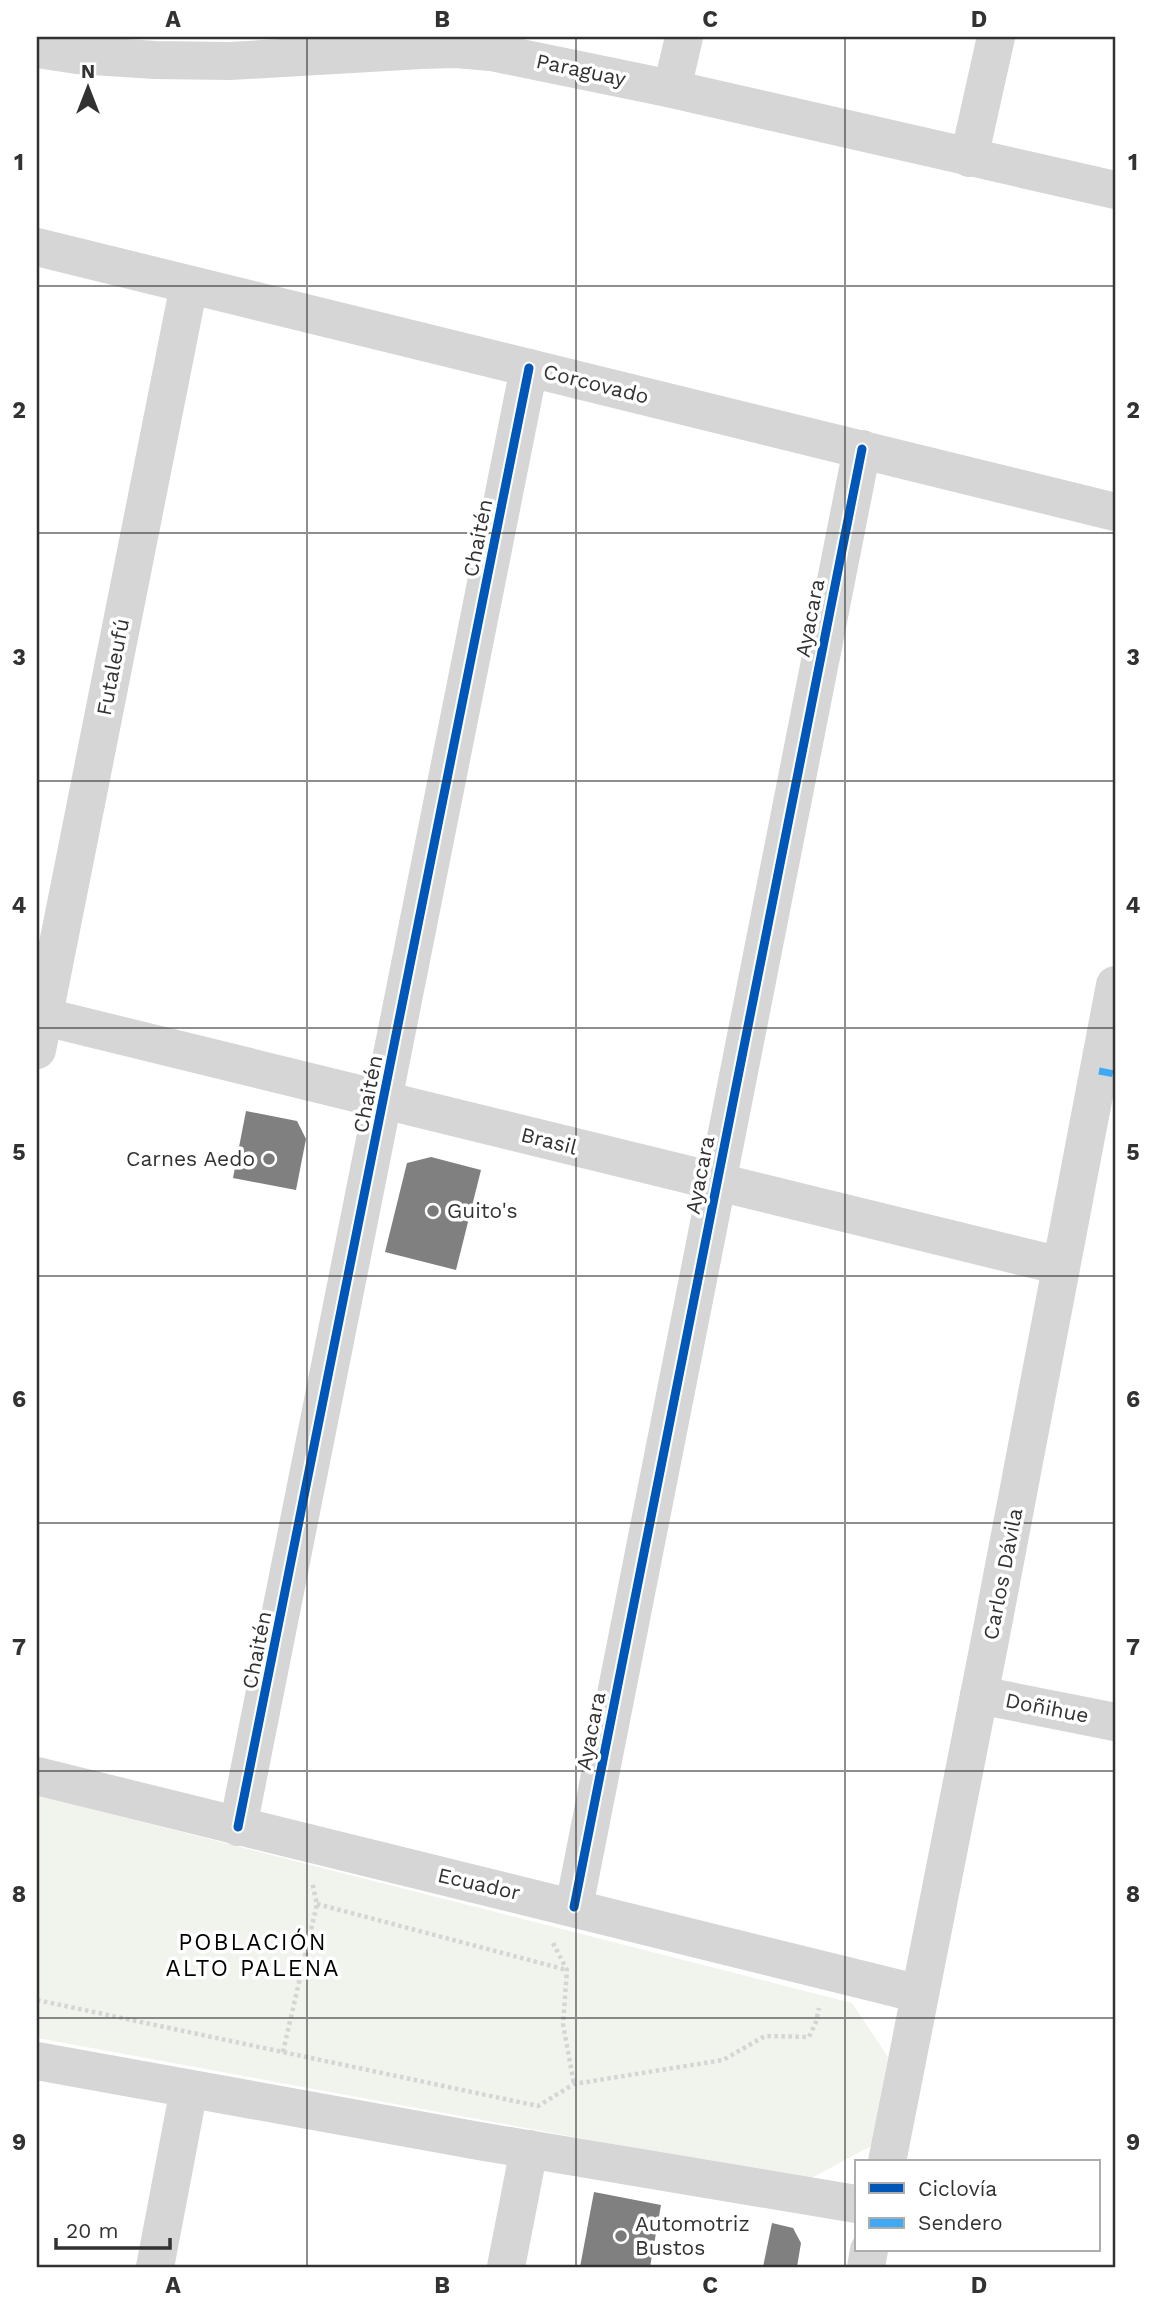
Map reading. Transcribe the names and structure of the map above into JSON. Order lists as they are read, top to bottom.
{
  "streets": {
    "street": [
      "Paraguay",
      "Corcovado",
      "Chaitén",
      "Ayacara",
      "Futaleufú",
      "Brasil",
      "Carlos Dávila",
      "Doñihue",
      "Ecuador"
    ]
  },
  "crossings": [
    ["Corcovado", "Chaitén"],
    ["Corcovado", "Ayacara"],
    ["Corcovado", "Futaleufú"],
    ["Chaitén", "Brasil"],
    ["Chaitén", "Ecuador"],
    ["Ayacara", "Brasil"],
    ["Ayacara", "Ecuador"],
    ["Futaleufú", "Brasil"],
    ["Brasil", "Carlos Dávila"],
    ["Carlos Dávila", "Doñihue"],
    ["Carlos Dávila", "Ecuador"]
  ],
  "districts": ["POBLACIÓN ALTO PALENA"],
  "places": ["Carnes Aedo", "Guito's", "Automotriz Bustos"],
  "legend": ["Ciclovía", "Sendero"],
  "scale_bar": "20 m",
  "north": "top",
  "grid": {
    "columns": [
      "A",
      "B",
      "C",
      "D"
    ],
    "rows": [
      "1",
      "2",
      "3",
      "4",
      "5",
      "6",
      "7",
      "8",
      "9"
    ]
  }
}
